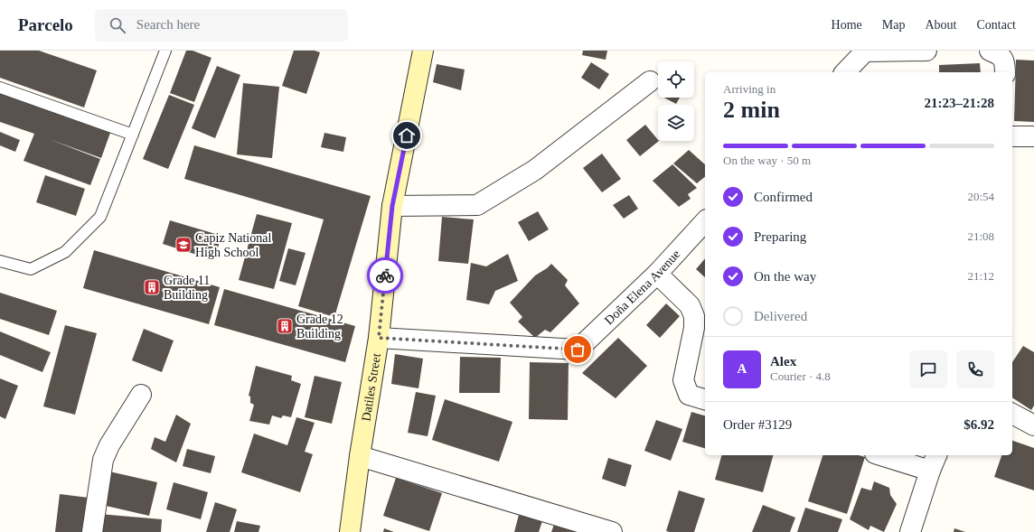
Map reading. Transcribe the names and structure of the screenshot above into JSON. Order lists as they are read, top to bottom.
{
  "streets": {
    "main road": ["Datiles Street"],
    "street": ["Doña Elena Avenue"]
  },
  "crossings": [
    ["Doña Elena Avenue", "Datiles Street"]
  ],
  "places": {
    "school or university": ["Capiz National High School"],
    "building": ["Grade 11 Building", "Grade 12 Building"]
  },
  "page": {
    "header": "Parcelo",
    "search": "Search here",
    "nav": [
      "Home",
      "Map",
      "About",
      "Contact"
    ],
    "heading": ["2 min", "Arriving in", "21:23–21:28"],
    "panel": [
      "Alex",
      "Courier · 4.8",
      "Order #3129",
      "$6.92"
    ],
    "bar": "On the way · 50 m",
    "list": [
      ["Confirmed", "20:54"],
      ["Preparing", "21:08"],
      ["On the way", "21:12"],
      "Delivered"
    ],
    "round": "A"
  }
}
